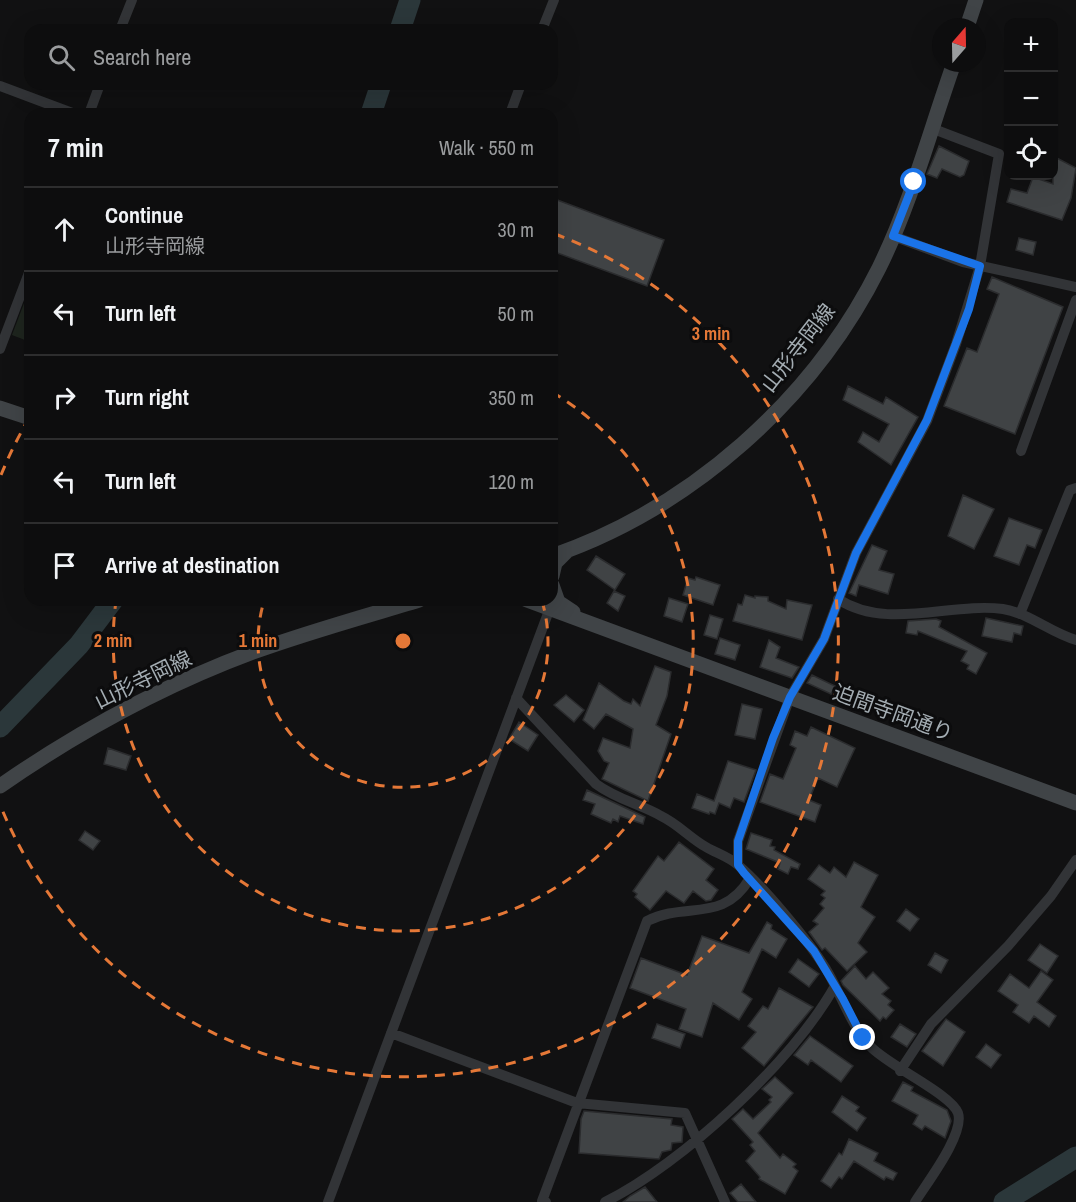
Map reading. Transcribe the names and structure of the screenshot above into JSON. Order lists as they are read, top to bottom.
{
  "streets": {
    "main road": ["山形寺岡線", "迫間寺岡通り"]
  },
  "north": "top",
  "page": {
    "map_buttons": ["+", "−"],
    "search": "Search here",
    "heading": ["7 min", "Walk · 550 m"],
    "list": [
      ["Continue", "山形寺岡線", "30 m"],
      ["Turn left", "50 m"],
      ["Turn right", "350 m"],
      ["Turn left", "120 m"],
      "Arrive at destination"
    ]
  },
  "rings": ["3 min", "2 min", "1 min"]
}
